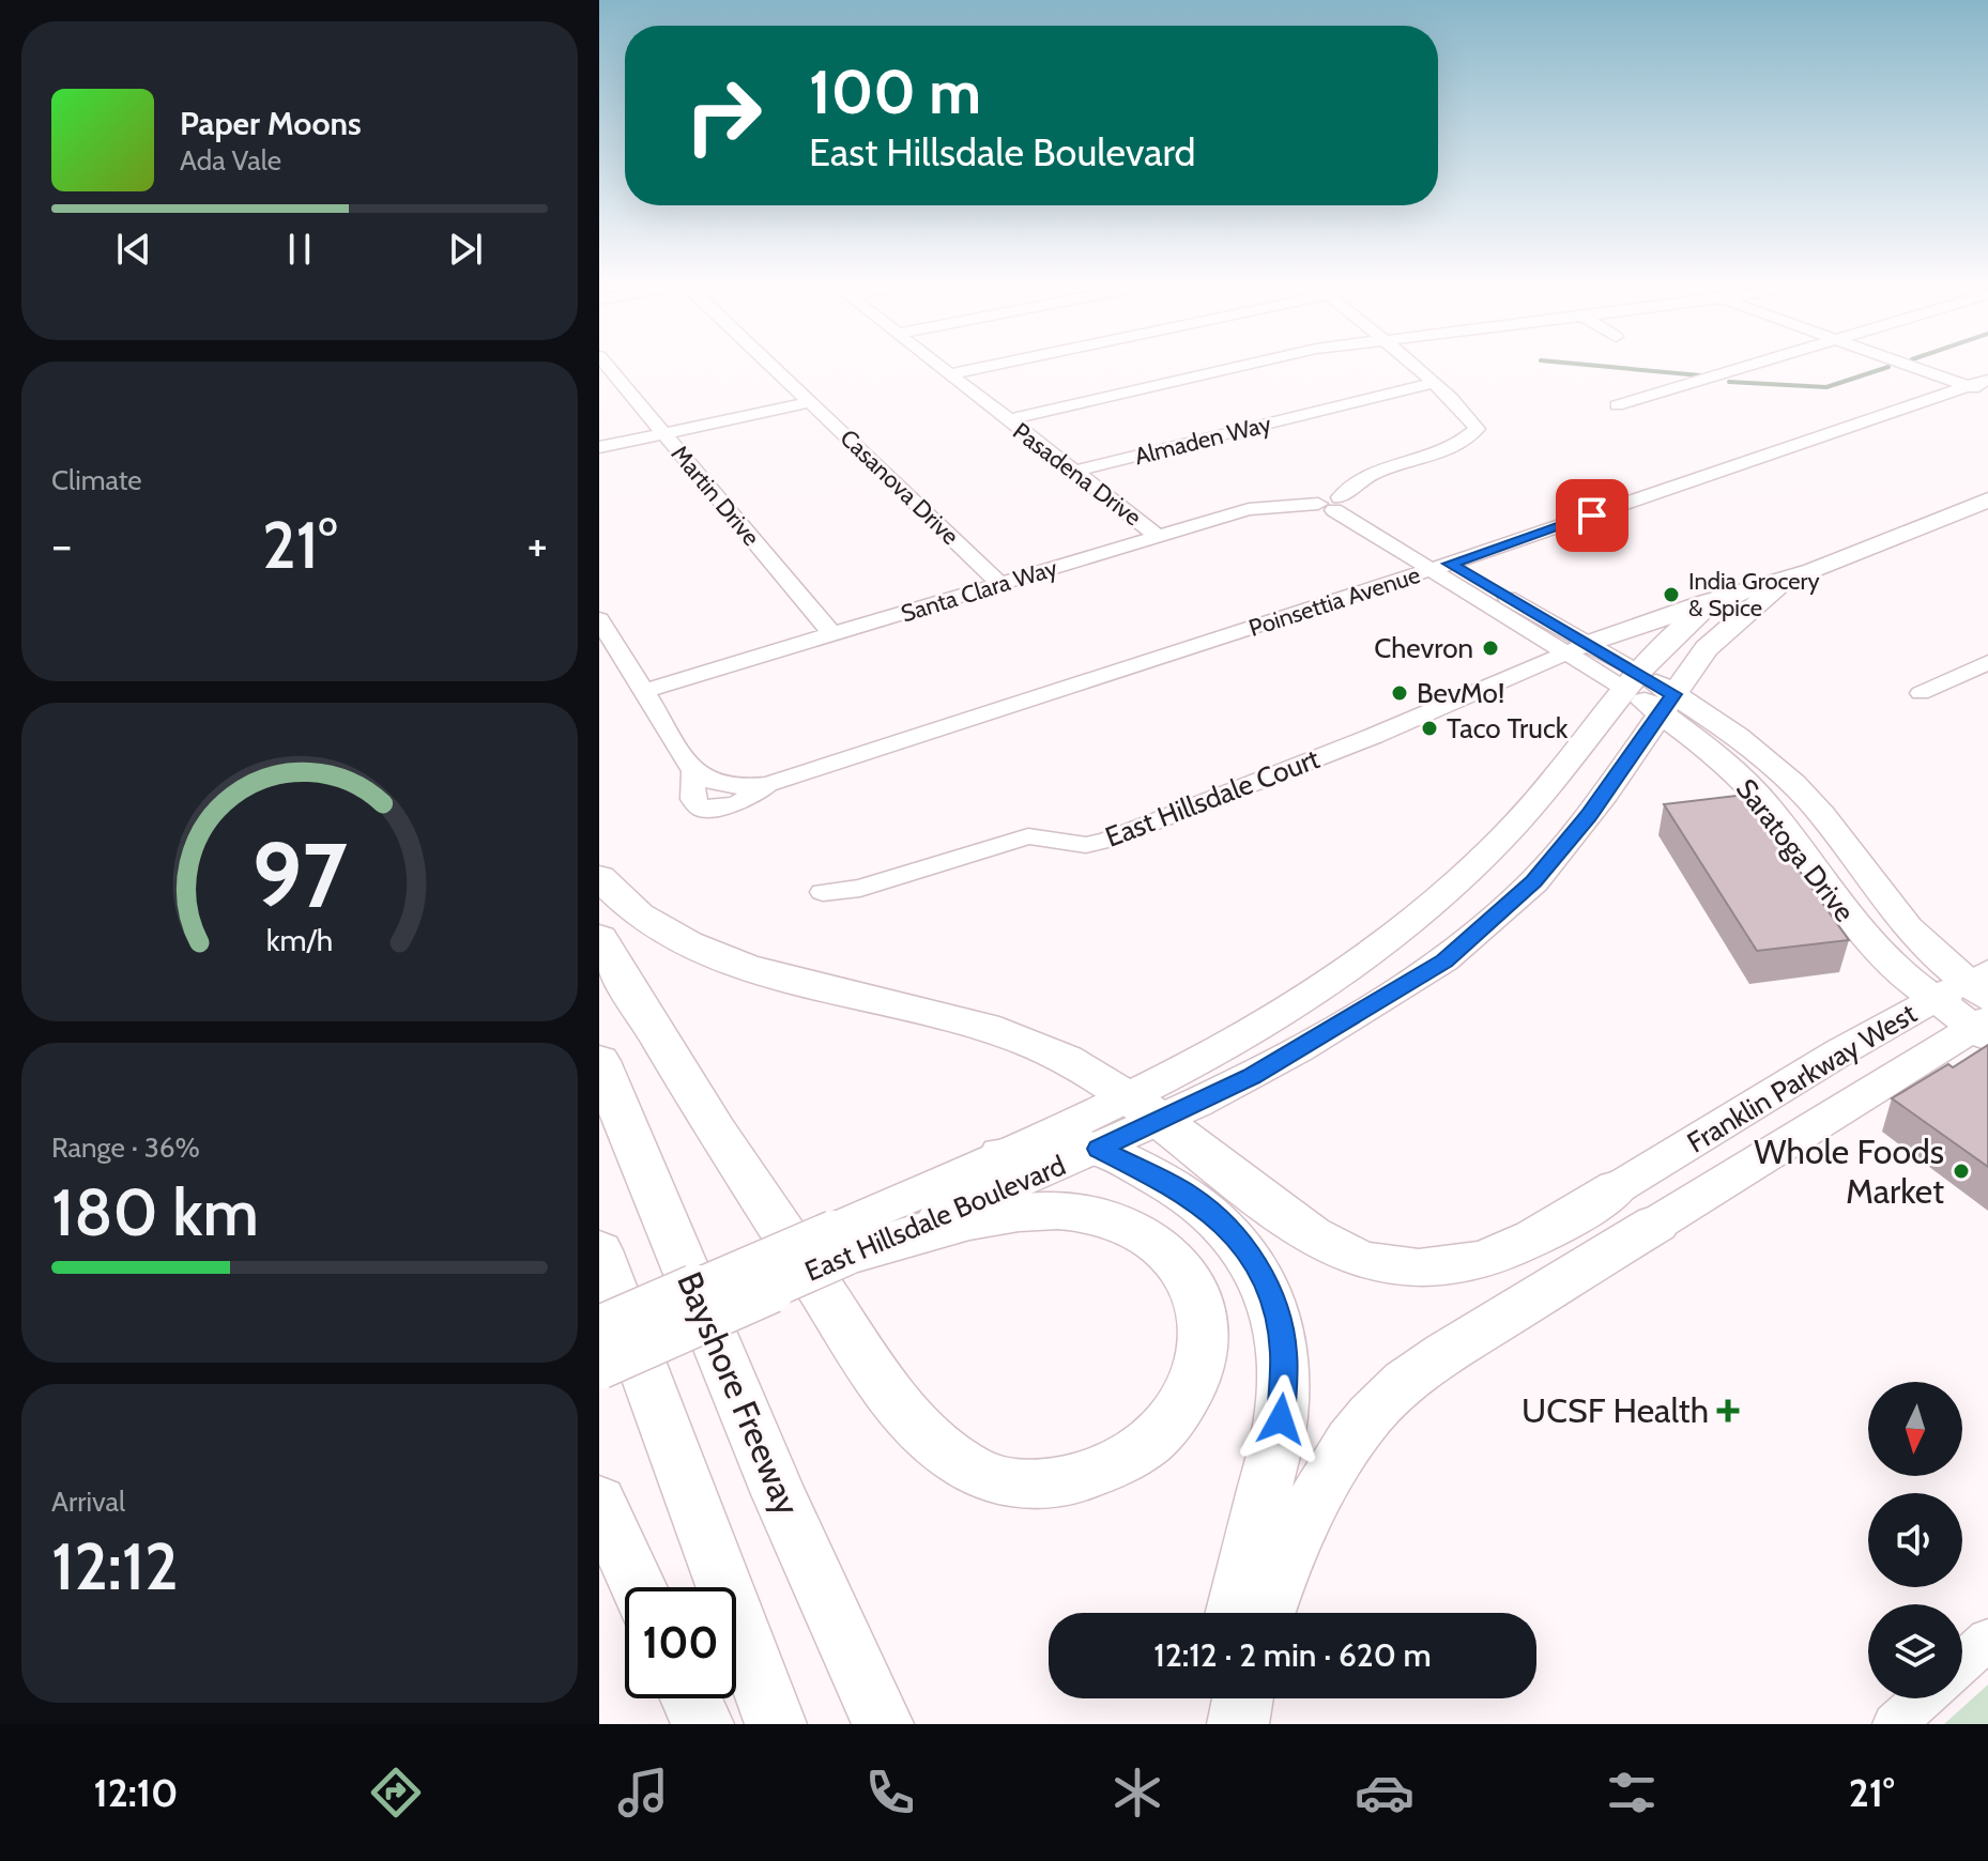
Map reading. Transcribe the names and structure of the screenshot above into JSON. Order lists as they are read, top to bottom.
{
  "streets": {
    "highway": ["Bayshore Freeway"],
    "main road": ["Saratoga Drive", "Franklin Parkway West", "East Hillsdale Boulevard"],
    "street": [
      "Almaden Way",
      "Pasadena Drive",
      "Casanova Drive",
      "Martin Drive",
      "Santa Clara Way",
      "Poinsettia Avenue",
      "East Hillsdale Court"
    ]
  },
  "crossings": [
    ["Almaden Way", "Pasadena Drive"],
    ["Pasadena Drive", "Santa Clara Way"],
    ["Casanova Drive", "Santa Clara Way"],
    ["Martin Drive", "Santa Clara Way"],
    ["Santa Clara Way", "Saratoga Drive"],
    ["Poinsettia Avenue", "Saratoga Drive"],
    ["East Hillsdale Court", "Saratoga Drive"],
    ["Saratoga Drive", "Franklin Parkway West"],
    ["Saratoga Drive", "East Hillsdale Boulevard"]
  ],
  "places": {
    "other": [
      "India Grocery & Spice",
      "Chevron",
      "BevMo!",
      "Taco Truck",
      "Whole Foods Market"
    ],
    "health": ["UCSF Health"]
  },
  "north": "bottom",
  "page": {
    "turn": ["100 m", "East Hillsdale Boulevard"],
    "song": ["Paper Moons", "Ada Vale"],
    "tile": [
      "Climate",
      ["Range · 36%", "180 km"],
      ["Arrival", "12:12"]
    ],
    "heat": ["−", "21°", "+"],
    "limit": "100",
    "trip": "12:12 · 2 min · 620 m",
    "tabs": ["12:10", "21°"],
    "gauge": ["97", "km/h"]
  }
}
